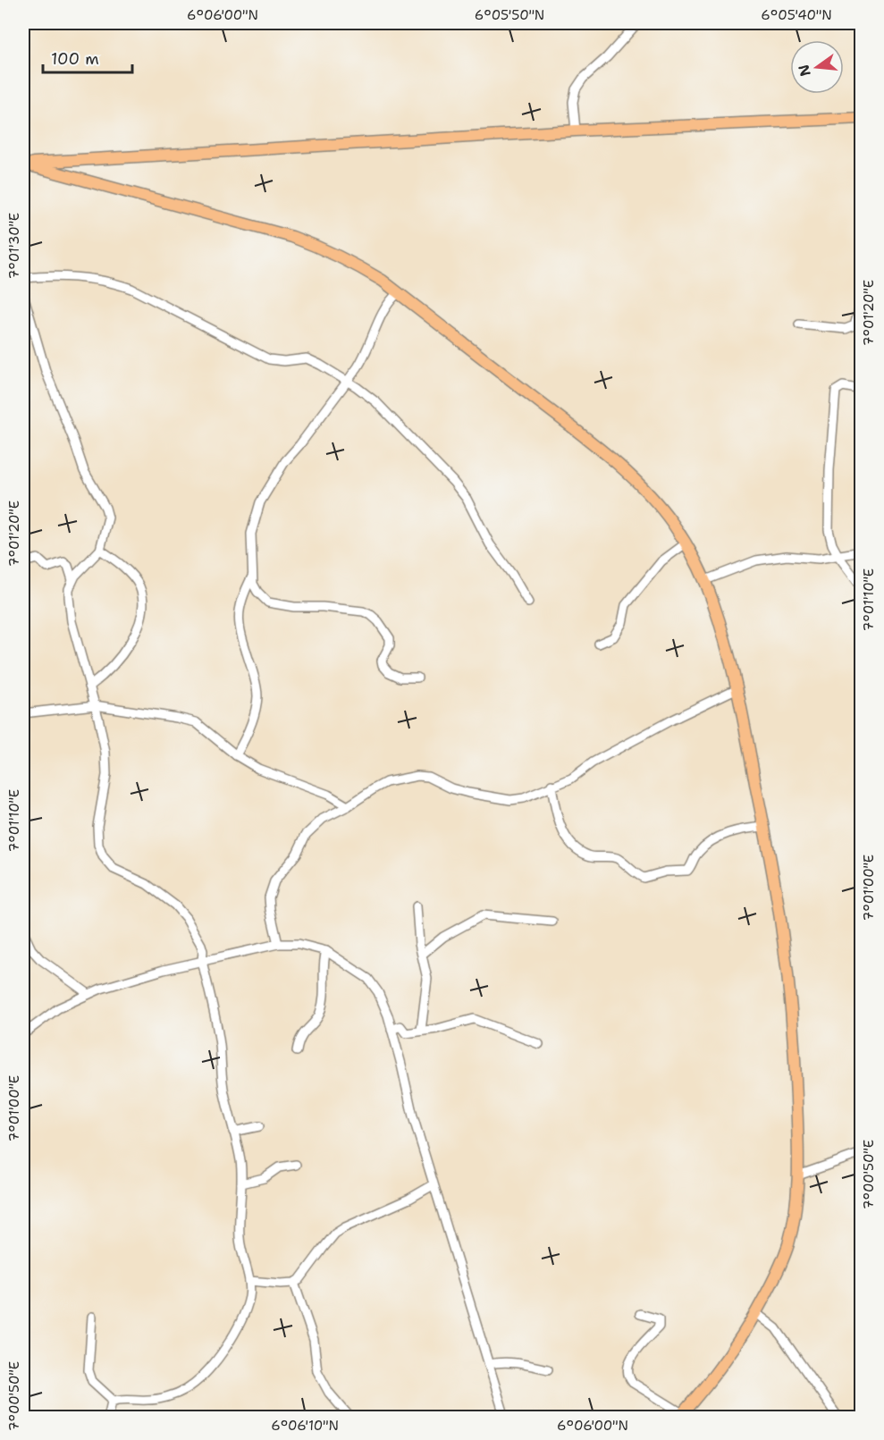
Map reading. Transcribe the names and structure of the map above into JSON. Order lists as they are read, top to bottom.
{
  "scale_bar": "100 m",
  "north": "left",
  "coordinates": [
    "6°06'00\"N",
    "6°05'50\"N",
    "6°05'40\"N",
    "7°01'30\"E",
    "7°01'20\"E",
    "7°01'10\"E",
    "7°01'00\"E",
    "7°00'50\"E",
    "6°06'10\"N"
  ]
}
